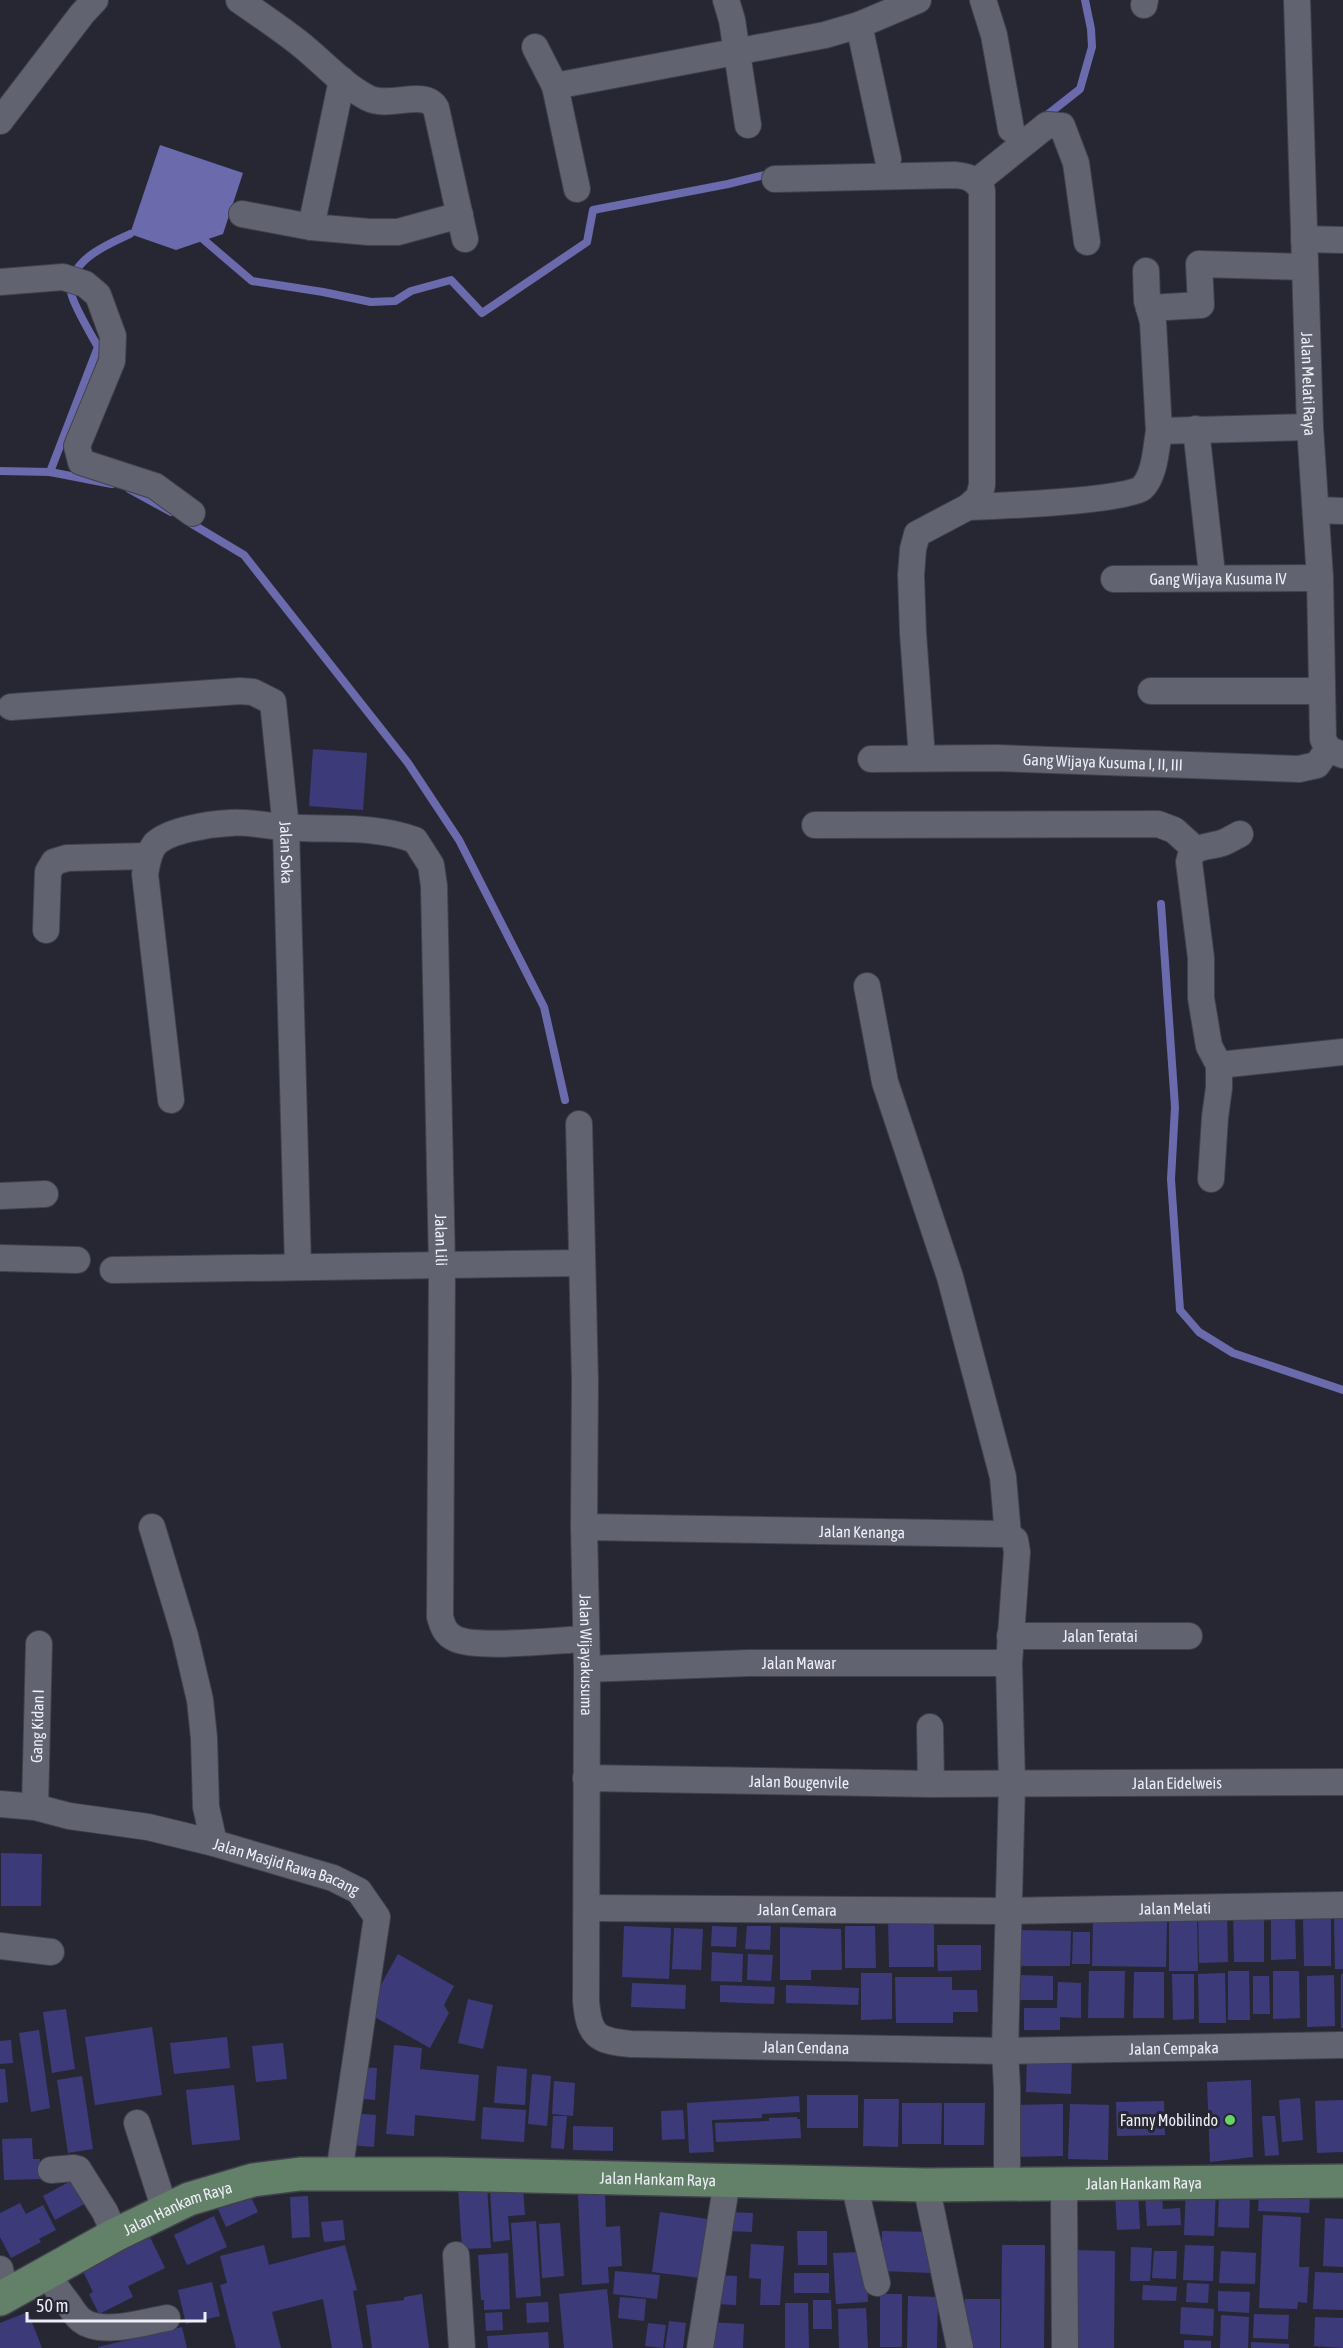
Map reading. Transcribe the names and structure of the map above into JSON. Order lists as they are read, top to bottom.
{
  "streets": {
    "main road": ["Jalan Hankam Raya"],
    "street": [
      "Jalan Melati Raya",
      "Gang Wijaya Kusuma IV",
      "Gang Wijaya Kusuma I, II, III",
      "Jalan Soka",
      "Jalan Lili",
      "Jalan Kenanga",
      "Jalan Teratai",
      "Jalan Wijayakusuma",
      "Jalan Mawar",
      "Gang Kidan I",
      "Jalan Bougenvile",
      "Jalan Eidelweis",
      "Jalan Masjid Rawa Bacang",
      "Jalan Melati",
      "Jalan Cemara",
      "Jalan Cendana",
      "Jalan Cempaka"
    ]
  },
  "crossings": [
    ["Jalan Melati Raya", "Gang Wijaya Kusuma IV"],
    ["Jalan Melati Raya", "Gang Wijaya Kusuma I, II, III"],
    ["Jalan Soka", "Jalan Lili"],
    ["Jalan Lili", "Jalan Wijayakusuma"],
    ["Jalan Kenanga", "Jalan Wijayakusuma"],
    ["Jalan Wijayakusuma", "Jalan Mawar"],
    ["Jalan Wijayakusuma", "Jalan Bougenvile"],
    ["Jalan Wijayakusuma", "Jalan Cemara"],
    ["Jalan Wijayakusuma", "Jalan Cendana"],
    ["Gang Kidan I", "Jalan Masjid Rawa Bacang"],
    ["Jalan Bougenvile", "Jalan Eidelweis"],
    ["Jalan Masjid Rawa Bacang", "Jalan Hankam Raya"],
    ["Jalan Melati", "Jalan Cemara"],
    ["Jalan Cendana", "Jalan Cempaka"]
  ],
  "places": ["Fanny Mobilindo"],
  "scale_bar": "50 m"
}
